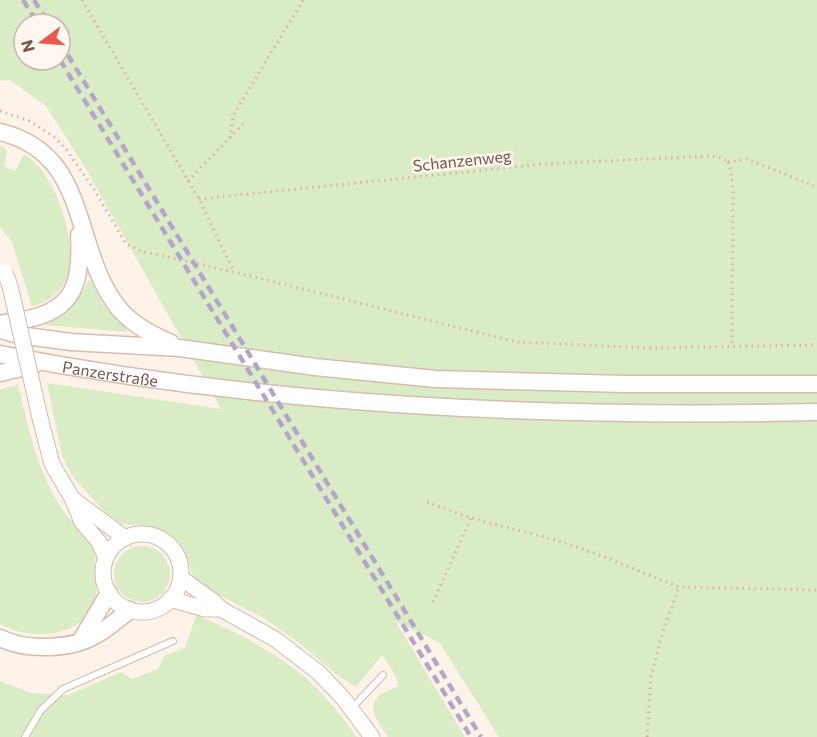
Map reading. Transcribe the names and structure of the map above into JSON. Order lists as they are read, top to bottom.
{
  "streets": {
    "main road": ["Panzerstraße"],
    "path": ["Schanzenweg"]
  },
  "north": "left"
}
